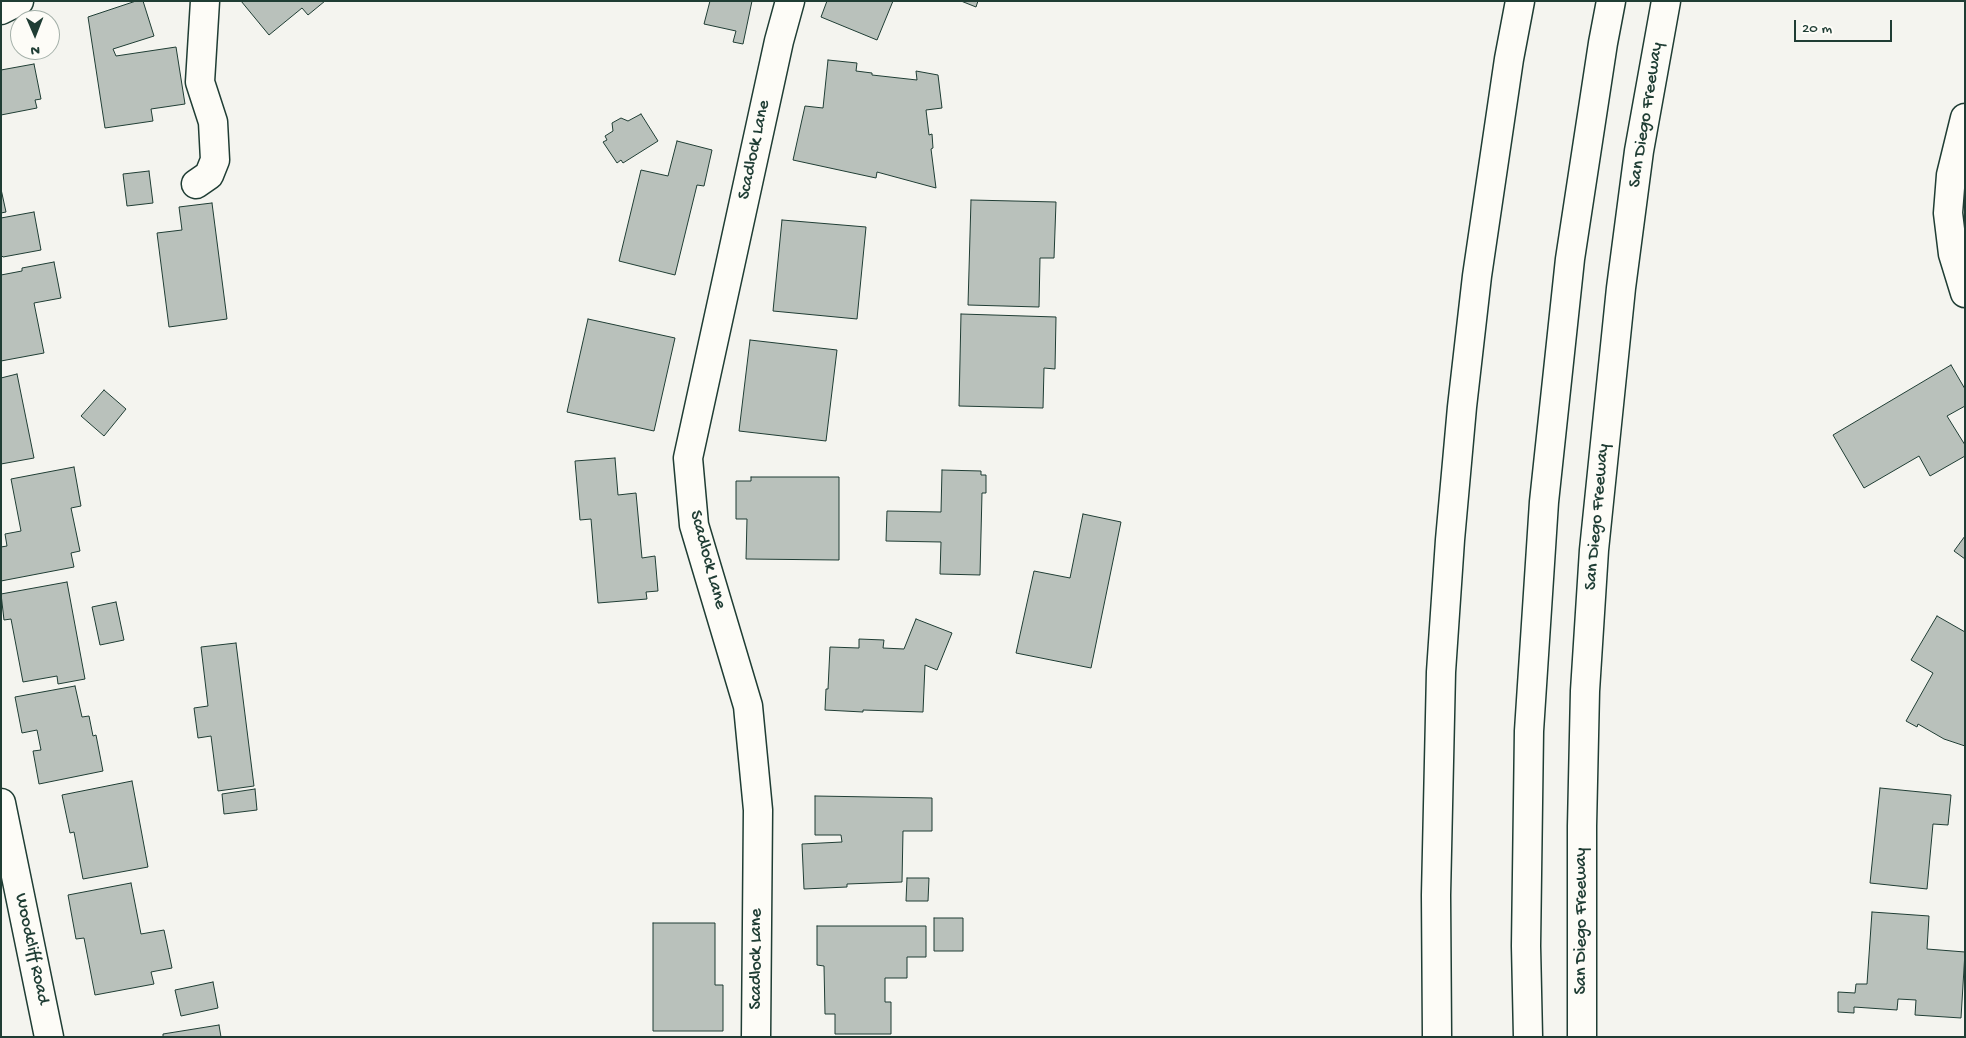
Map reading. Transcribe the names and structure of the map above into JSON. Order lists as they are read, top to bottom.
{
  "streets": {
    "main road": ["San Diego Freeway", "Scadlock Lane", "Woodcliff Road"]
  },
  "scale_bar": "20 m",
  "north": "bottom"
}
